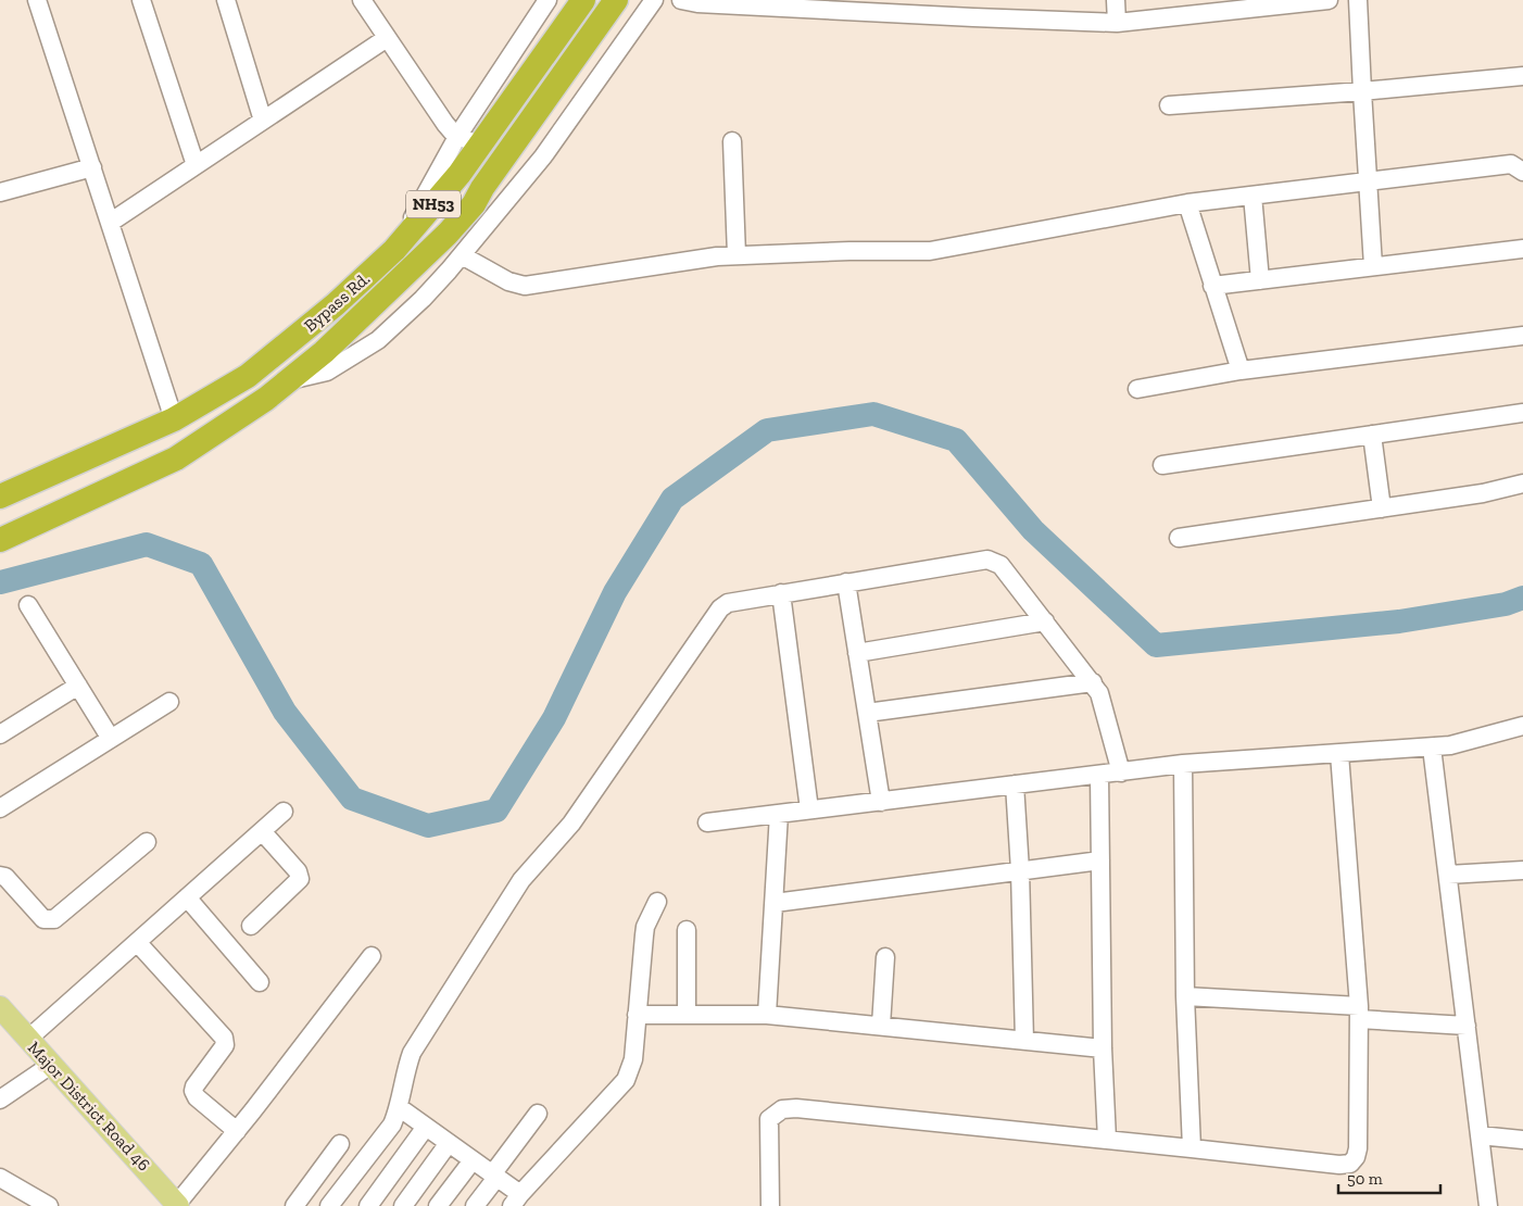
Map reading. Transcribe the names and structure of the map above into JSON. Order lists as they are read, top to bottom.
{
  "streets": {
    "highway": ["NH53", "Bypass Rd."],
    "main road": ["Major District Road 46"]
  },
  "scale_bar": "50 m"
}
